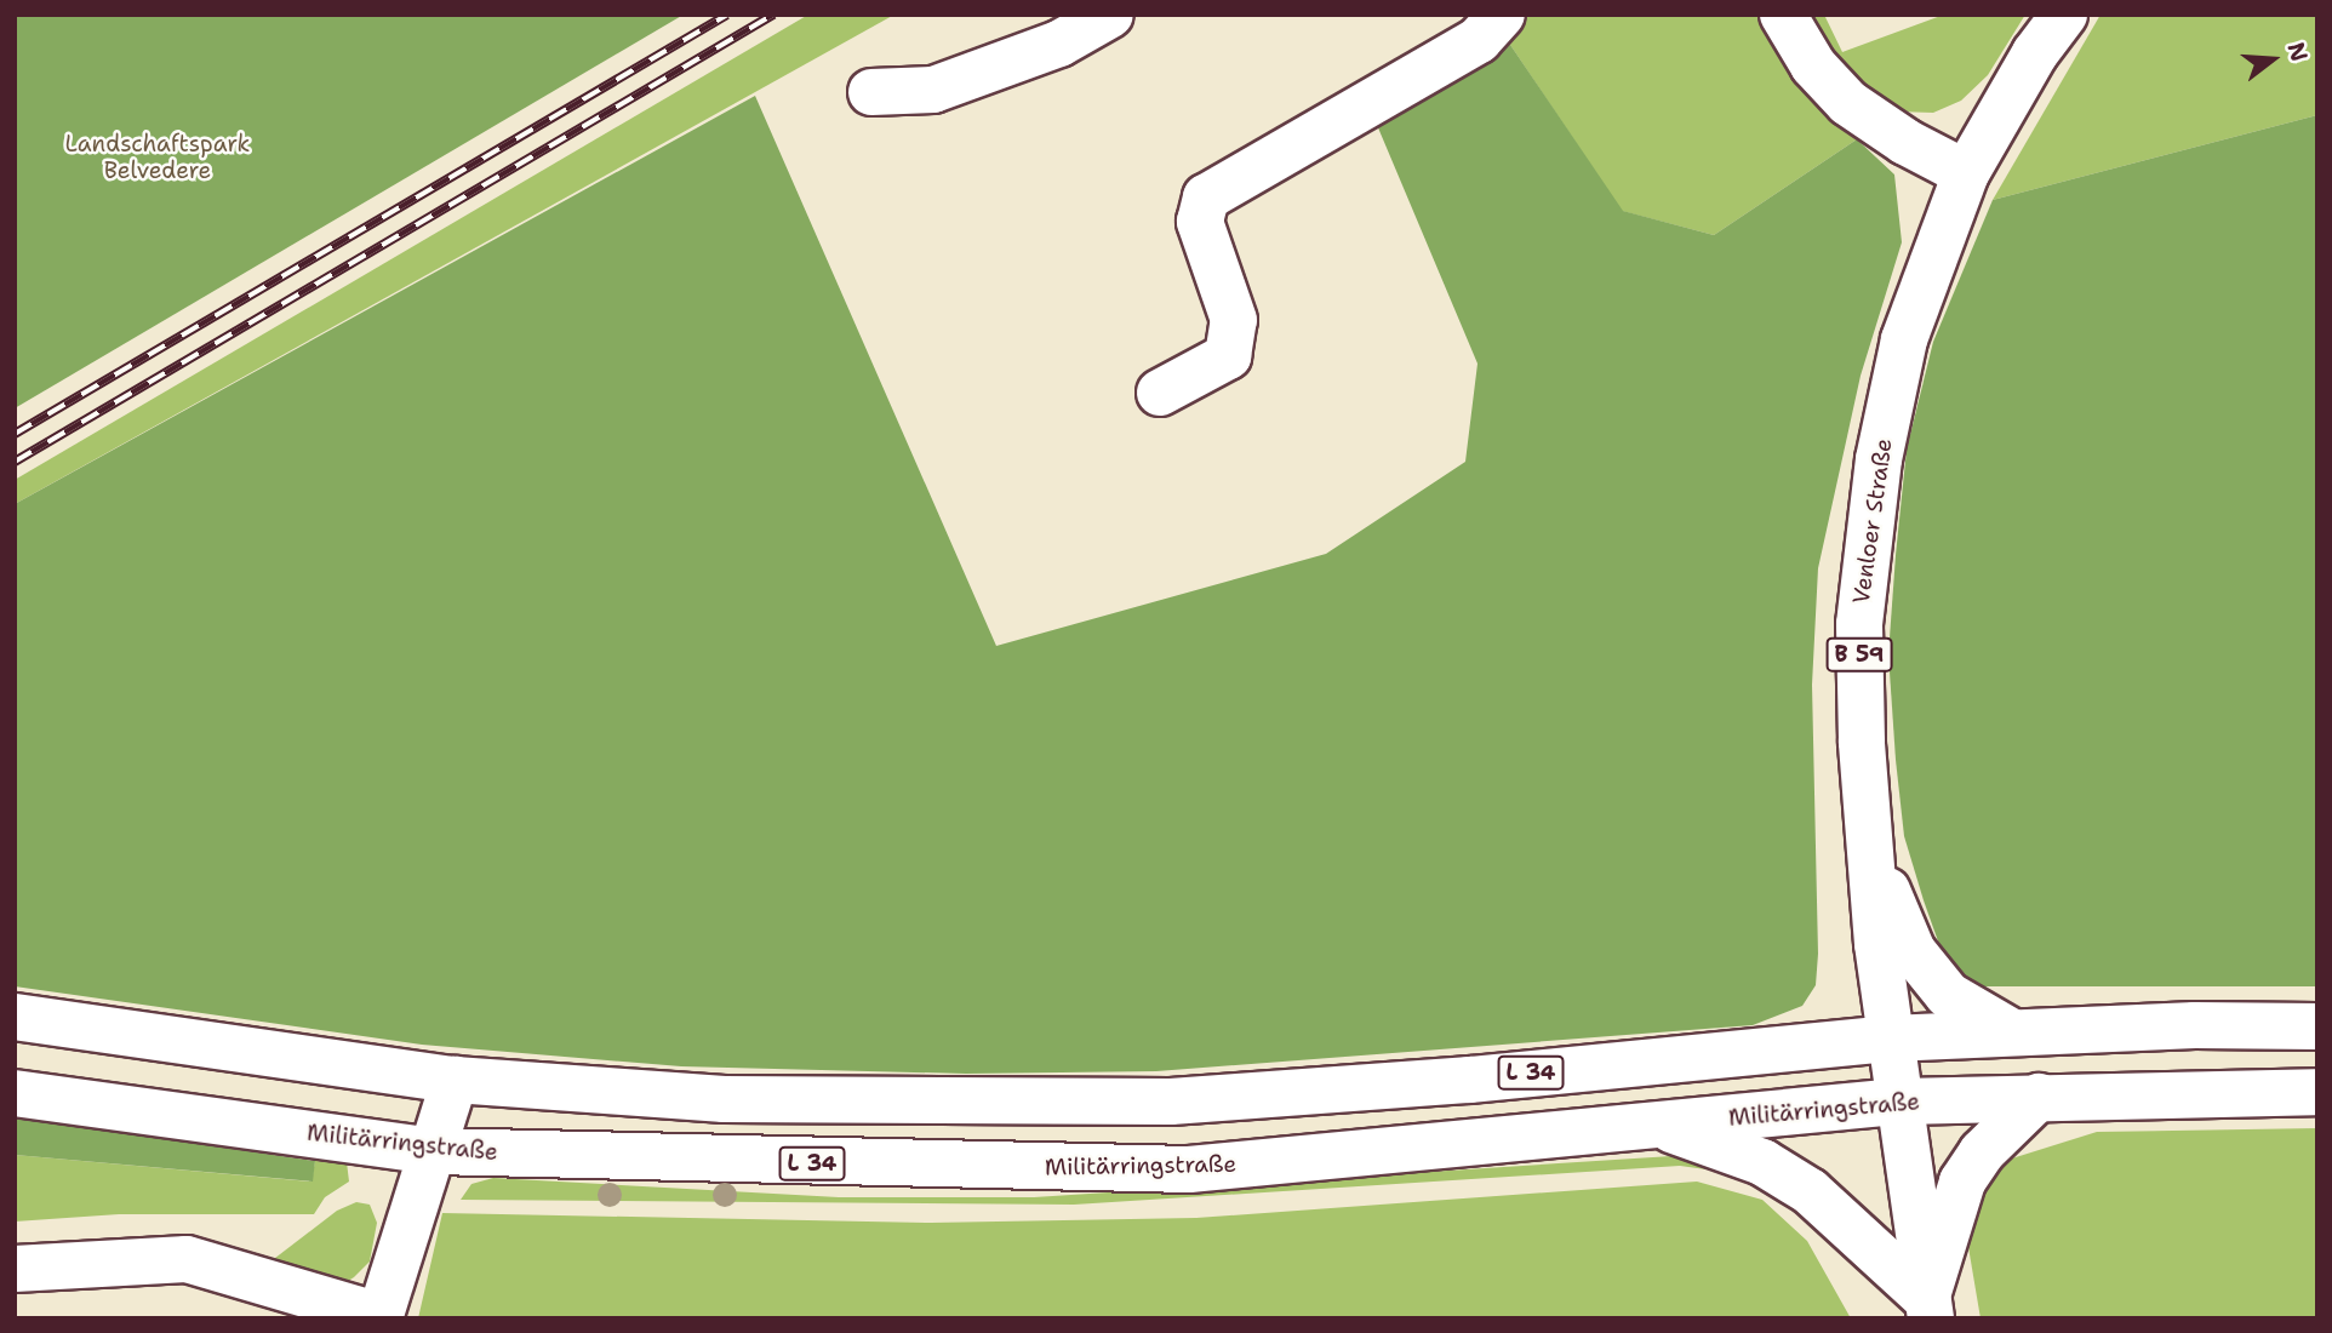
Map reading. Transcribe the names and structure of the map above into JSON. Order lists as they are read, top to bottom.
{
  "streets": {
    "main road": [
      "Venloer Straße",
      "B 59",
      "L 34",
      "Militärringstraße"
    ]
  },
  "crossings": [
    ["Venloer Straße", "L 34"],
    ["Venloer Straße", "Militärringstraße"]
  ],
  "parks": ["Landschaftspark Belvedere"],
  "north": "right"
}
